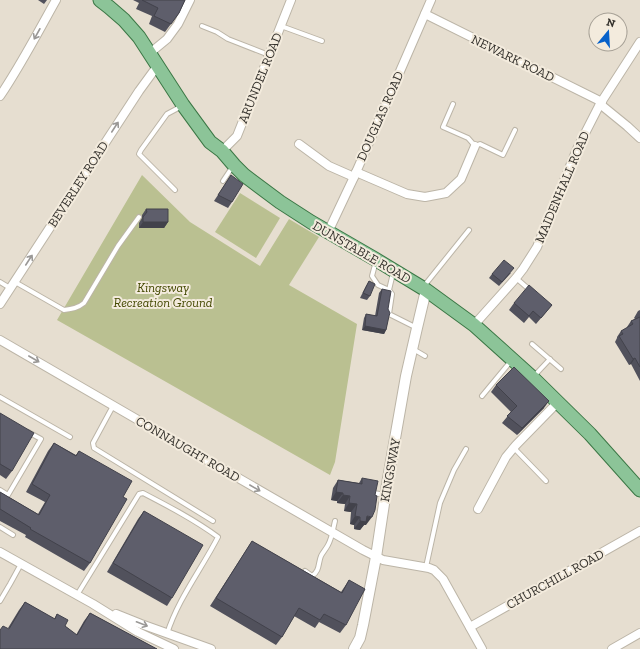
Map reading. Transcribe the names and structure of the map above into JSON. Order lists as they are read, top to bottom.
{
  "streets": {
    "main road": ["DUNSTABLE ROAD"],
    "street": [
      "NEWARK ROAD",
      "ARUNDEL ROAD",
      "DOUGLAS ROAD",
      "BEVERLEY ROAD",
      "MAIDENHALL ROAD",
      "CONNAUGHT ROAD",
      "KINGSWAY",
      "CHURCHILL ROAD"
    ]
  },
  "crossings": [
    ["NEWARK ROAD", "DOUGLAS ROAD"],
    ["NEWARK ROAD", "MAIDENHALL ROAD"],
    ["ARUNDEL ROAD", "DUNSTABLE ROAD"],
    ["DOUGLAS ROAD", "DUNSTABLE ROAD"],
    ["BEVERLEY ROAD", "DUNSTABLE ROAD"],
    ["MAIDENHALL ROAD", "DUNSTABLE ROAD"],
    ["DUNSTABLE ROAD", "KINGSWAY"],
    ["CONNAUGHT ROAD", "KINGSWAY"]
  ],
  "one_way": ["BEVERLEY ROAD", "CONNAUGHT ROAD"],
  "parks": ["Kingsway Recreation Ground"],
  "north": "top"
}
